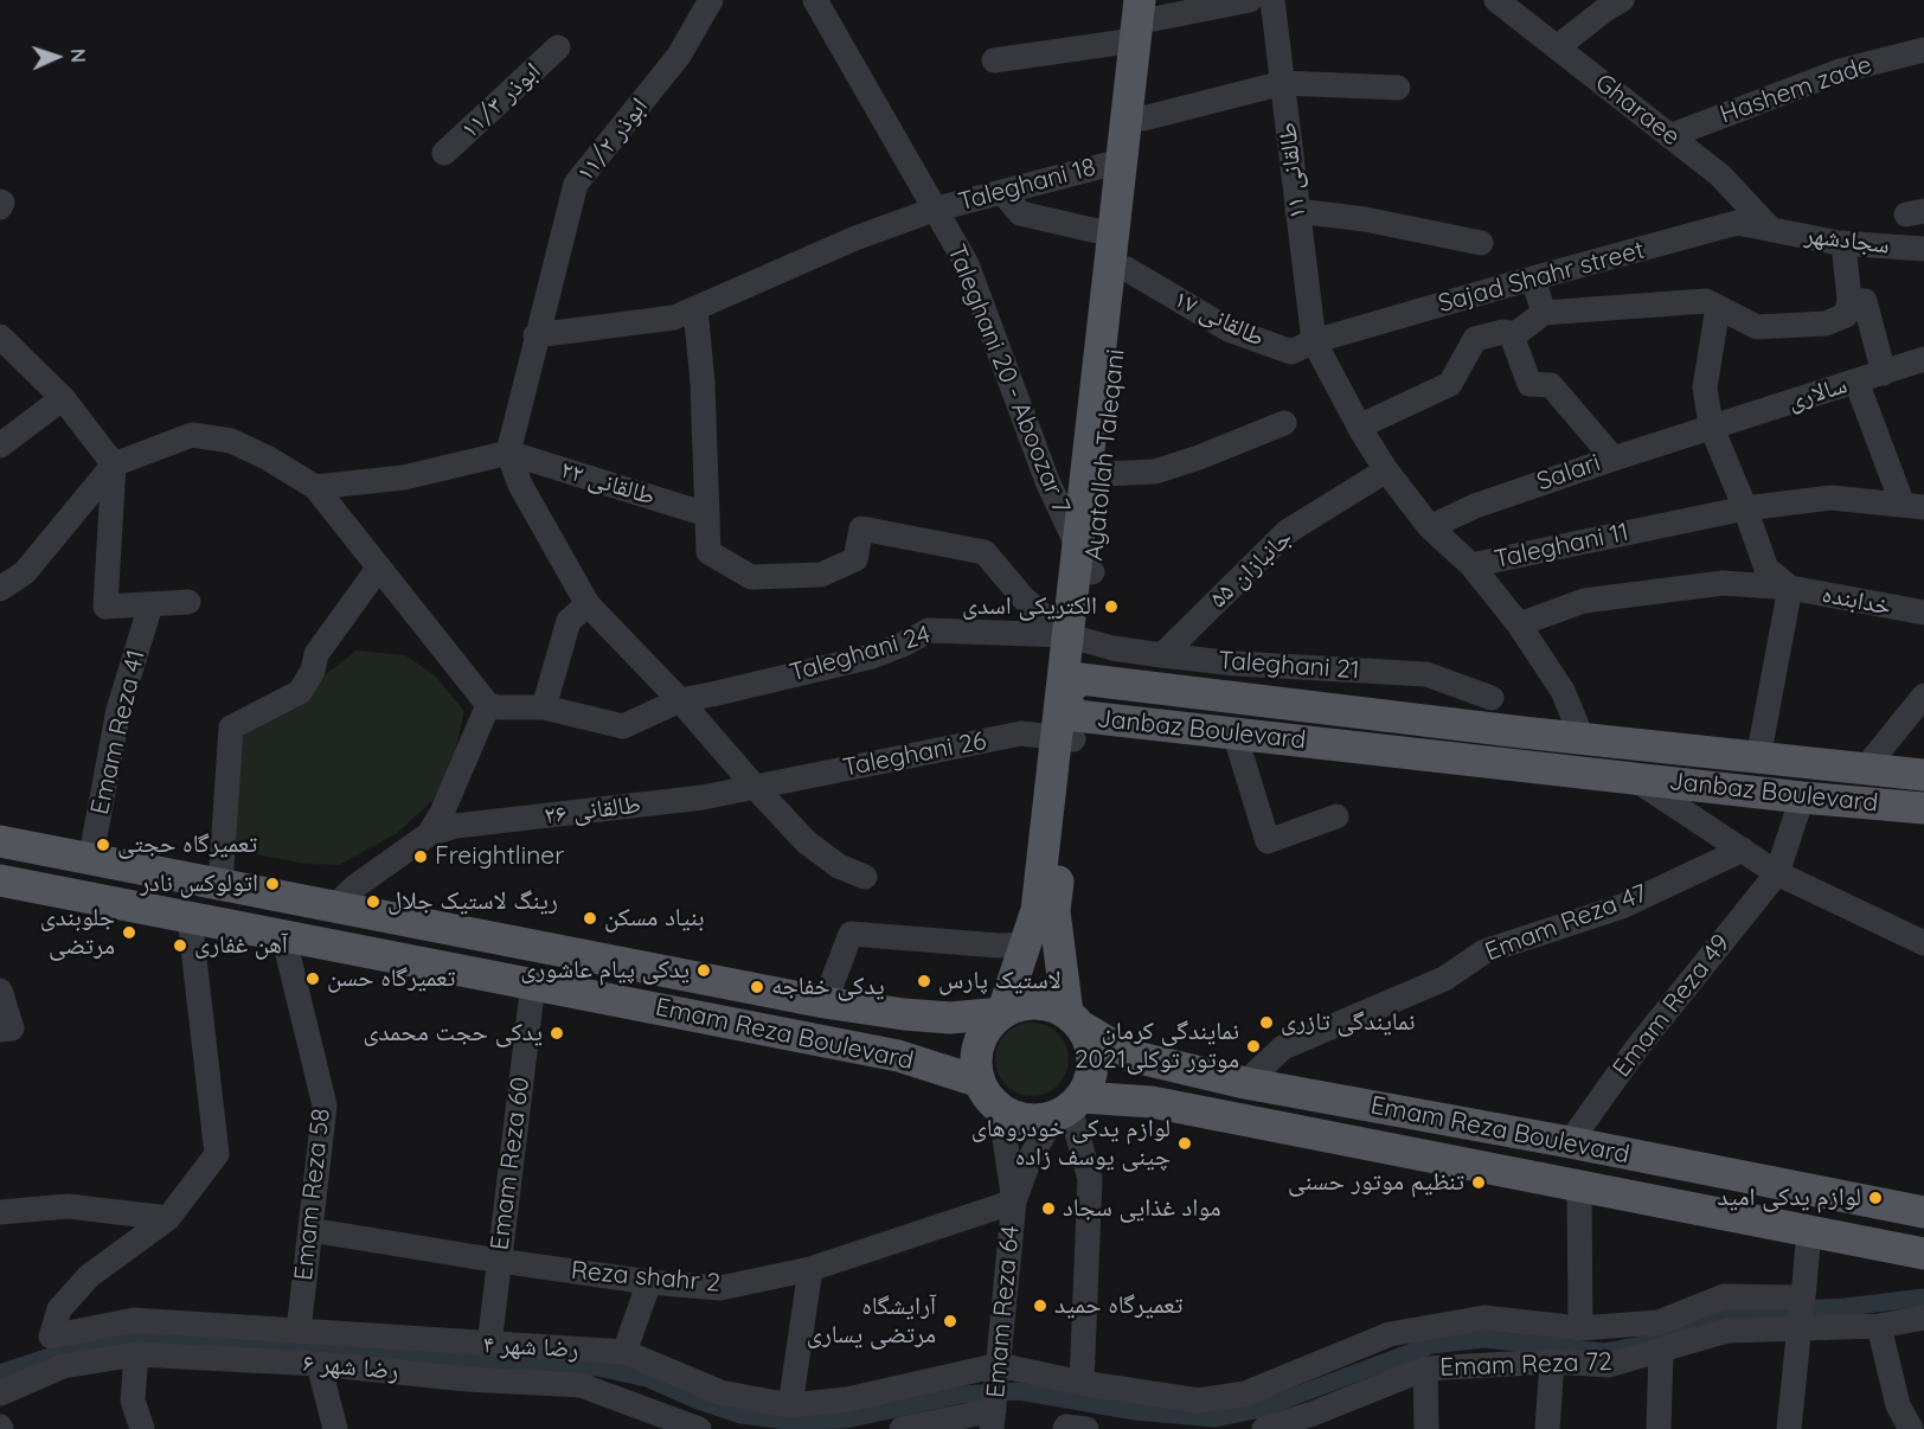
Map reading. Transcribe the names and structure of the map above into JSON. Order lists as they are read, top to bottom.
{
  "streets": {
    "main road": ["Ayatollah Taleqani", "Janbaz Boulevard", "Emam Reza Boulevard"],
    "street": [
      "Hashem zade",
      "ابوذر ۱۱/۳",
      "Gharaee",
      "ابوذر ۱۱/۲",
      "طالقانی ۱۱",
      "Taleghani 18",
      "سجادشهر",
      "Sajad Shahr street",
      "طالقانی ۱۷",
      "Taleghani 20 - Aboozar 7",
      "سالاری",
      "Salari",
      "طالقانی ۲۲",
      "Taleghani 11",
      "جانبازان ۵۵",
      "خدابنده",
      "Taleghani 24",
      "Taleghani 21",
      "Emam Reza 41",
      "Taleghani 26",
      "طالقانی ۲۶",
      "Emam Reza 47",
      "Emam Reza 49",
      "Emam Reza 60",
      "Emam Reza 58",
      "Reza shahr 2",
      "Emam Reza 64",
      "رضا شهر ۴",
      "Emam Reza 72",
      "رضا شهر ۶"
    ]
  },
  "crossings": [
    ["Hashem zade", "Gharaee"],
    ["Gharaee", "سجادشهر"],
    ["Gharaee", "Sajad Shahr street"],
    ["ابوذر ۱۱/۲", "Taleghani 18"],
    ["ابوذر ۱۱/۲", "طالقانی ۲۲"],
    ["طالقانی ۱۱", "Sajad Shahr street"],
    ["طالقانی ۱۱", "طالقانی ۱۷"],
    ["طالقانی ۱۱", "Taleghani 11"],
    ["Taleghani 18", "Taleghani 20 - Aboozar 7"],
    ["Taleghani 18", "Ayatollah Taleqani"],
    ["سجادشهر", "Sajad Shahr street"],
    ["Sajad Shahr street", "طالقانی ۱۷"],
    ["Sajad Shahr street", "Taleghani 11"],
    ["طالقانی ۱۷", "Ayatollah Taleqani"],
    ["طالقانی ۱۷", "Taleghani 11"],
    ["Taleghani 20 - Aboozar 7", "Ayatollah Taleqani"],
    ["سالاری", "Salari"],
    ["Ayatollah Taleqani", "Taleghani 24"],
    ["Ayatollah Taleqani", "Taleghani 21"],
    ["Ayatollah Taleqani", "Janbaz Boulevard"],
    ["Ayatollah Taleqani", "Taleghani 26"],
    ["Salari", "Taleghani 11"],
    ["Taleghani 11", "جانبازان ۵۵"],
    ["جانبازان ۵۵", "Taleghani 21"],
    ["Taleghani 24", "Taleghani 21"],
    ["Janbaz Boulevard", "Taleghani 26"],
    ["Emam Reza 41", "Emam Reza Boulevard"],
    ["Taleghani 26", "طالقانی ۲۶"],
    ["Emam Reza 47", "Emam Reza Boulevard"],
    ["Emam Reza 49", "Emam Reza Boulevard"],
    ["Emam Reza Boulevard", "Emam Reza 60"],
    ["Emam Reza Boulevard", "Emam Reza 58"],
    ["Emam Reza 60", "Reza shahr 2"],
    ["Emam Reza 60", "رضا شهر ۴"],
    ["Emam Reza 58", "Reza shahr 2"],
    ["Emam Reza 58", "رضا شهر ۴"],
    ["Reza shahr 2", "Emam Reza 64"],
    ["Emam Reza 64", "رضا شهر ۴"]
  ],
  "places": [
    "الکتریکی اسدی",
    "تعمیرگاه حجتی",
    "Freightliner",
    "اتولوکس نادر",
    "رینگ لاستیک جلال",
    "بنیاد مسکن",
    "جلوبندی مرتضی",
    "آهن غفاری",
    "یدکی پیام عاشوری",
    "تعمیرگاه حسن",
    "لاستیک پارس",
    "یدکی خفاجه",
    "نمایندگی تازری",
    "یدکی حجت محمدی",
    "نمایندگی کرمان موتور توکلی2021",
    "لوازم یدکی خودروهای چینی یوسف زاده",
    "تنظیم موتور حسنی",
    "لوازم یدکی امید",
    "مواد غذایی سجاد",
    "تعمیرگاه حمید",
    "آرایشگاه مرتضی یساری"
  ],
  "north": "right"
}
